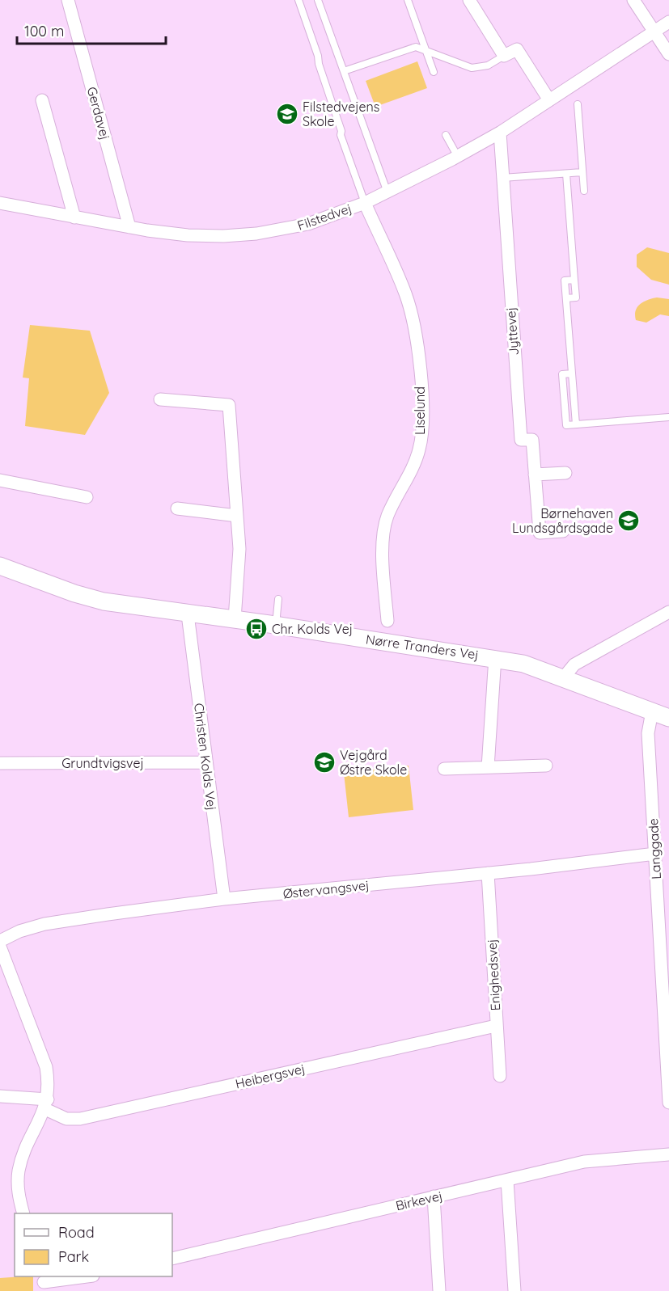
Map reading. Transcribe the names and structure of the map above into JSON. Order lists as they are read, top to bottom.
{
  "streets": {
    "street": [
      "Gerdavej",
      "Filstedvej",
      "Jyttevej",
      "Liselund",
      "Nørre Tranders Vej",
      "Christen Kolds Vej",
      "Grundtvigsvej",
      "Langgade",
      "Østervangsvej",
      "Enighedsvej",
      "Heibergsvej",
      "Birkevej"
    ]
  },
  "crossings": [
    ["Gerdavej", "Filstedvej"],
    ["Filstedvej", "Jyttevej"],
    ["Filstedvej", "Liselund"],
    ["Nørre Tranders Vej", "Christen Kolds Vej"],
    ["Nørre Tranders Vej", "Langgade"],
    ["Christen Kolds Vej", "Grundtvigsvej"],
    ["Christen Kolds Vej", "Østervangsvej"],
    ["Langgade", "Østervangsvej"],
    ["Østervangsvej", "Enighedsvej"],
    ["Enighedsvej", "Heibergsvej"]
  ],
  "places": {
    "school or university": ["Filstedvejens Skole", "Børnehaven Lundsgårdsgade", "Vejgård Østre Skole"],
    "bus stop": ["Chr. Kolds Vej"]
  },
  "legend": ["Road", "Park"],
  "scale_bar": "100 m"
}
